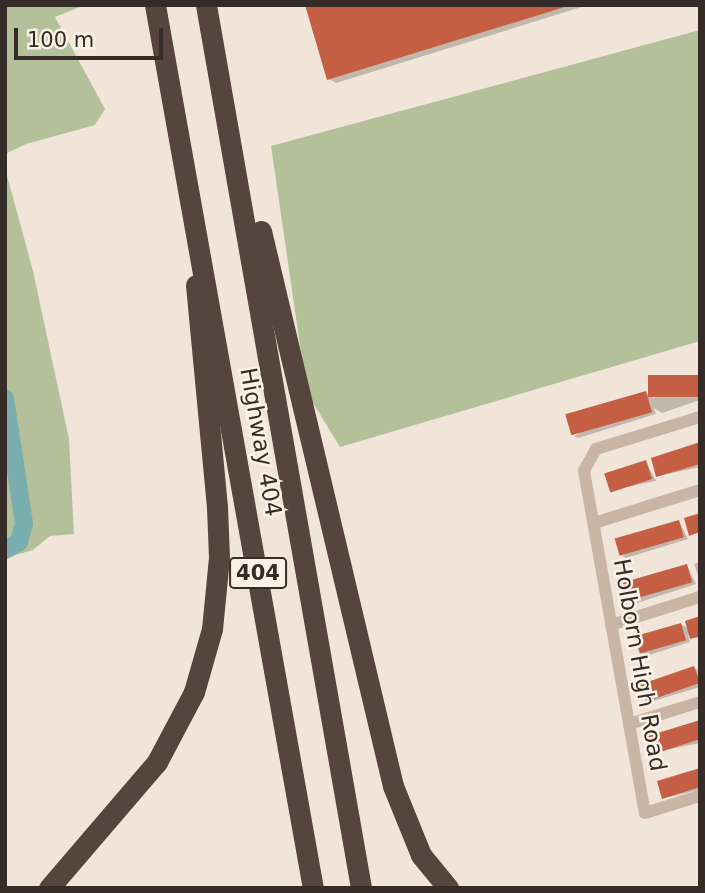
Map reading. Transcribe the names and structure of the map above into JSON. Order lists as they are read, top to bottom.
{
  "streets": {
    "highway": ["Highway 404", "404"],
    "street": ["Holborn High Road"]
  },
  "scale_bar": "100 m"
}
